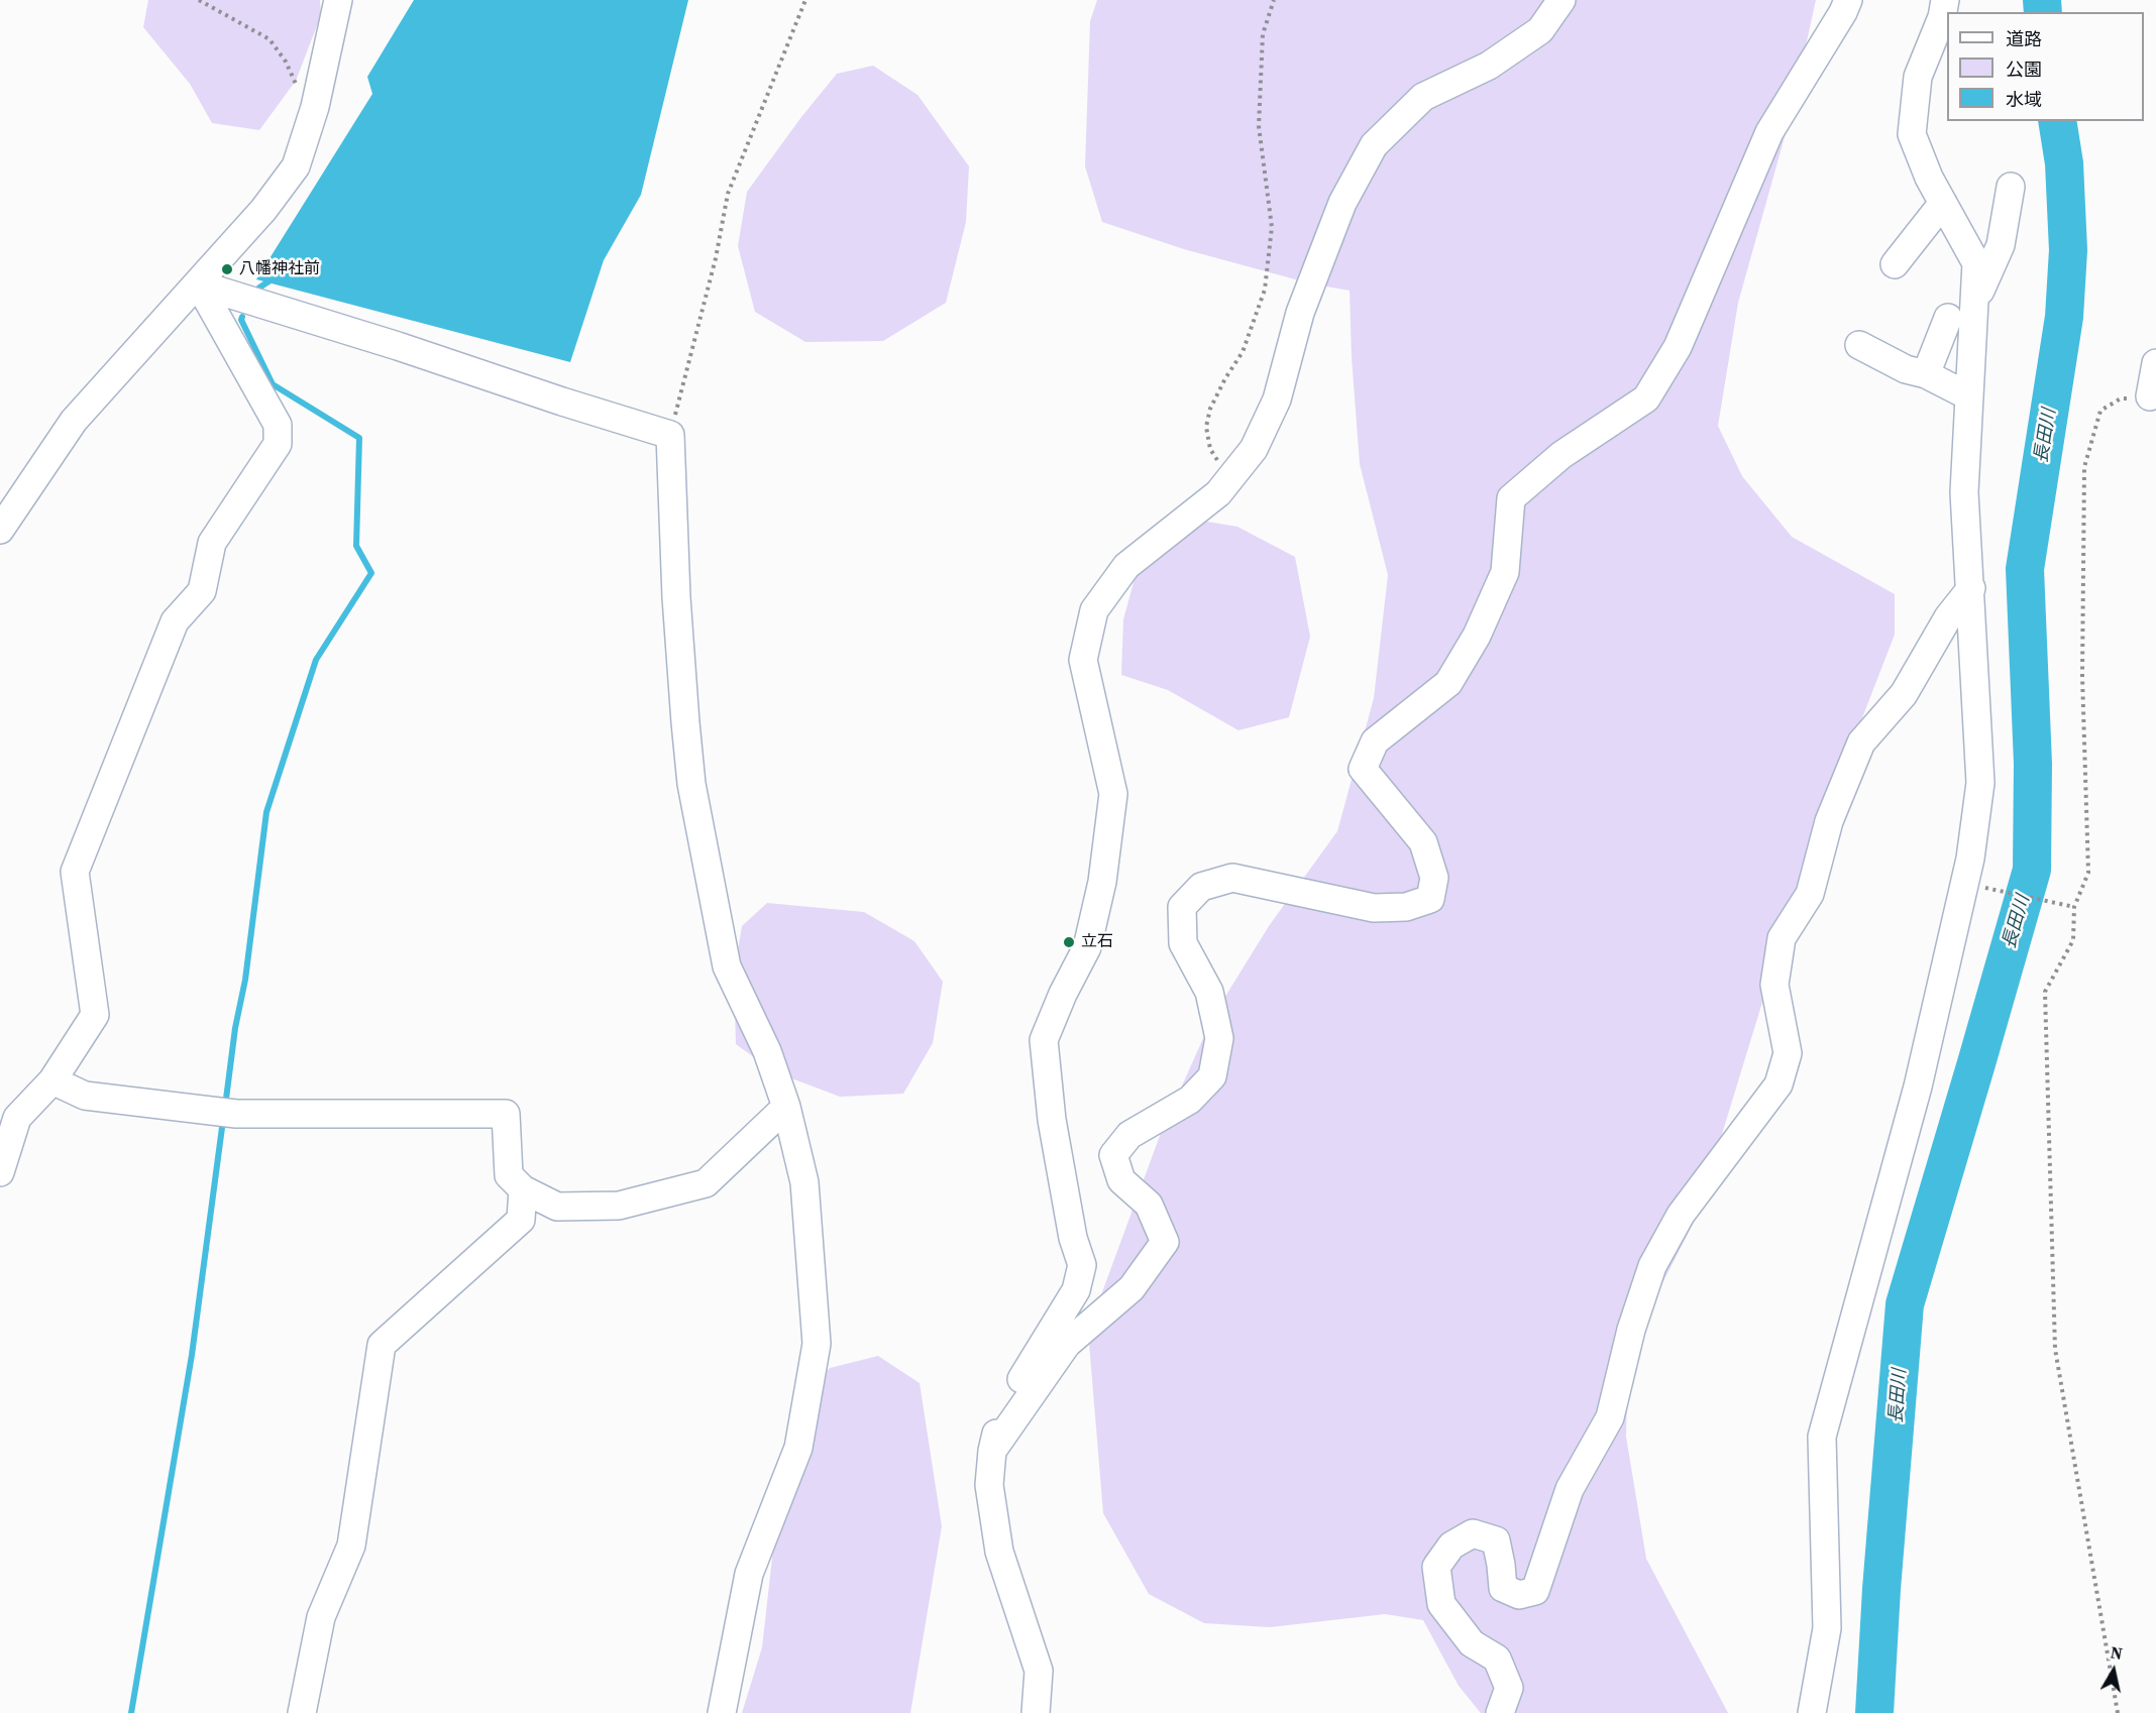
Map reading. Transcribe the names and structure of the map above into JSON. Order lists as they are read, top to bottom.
{
  "water": ["長田川"],
  "places": ["八幡神社前", "立石"],
  "legend": ["道路", "公園", "水域"],
  "north": "top"
}
